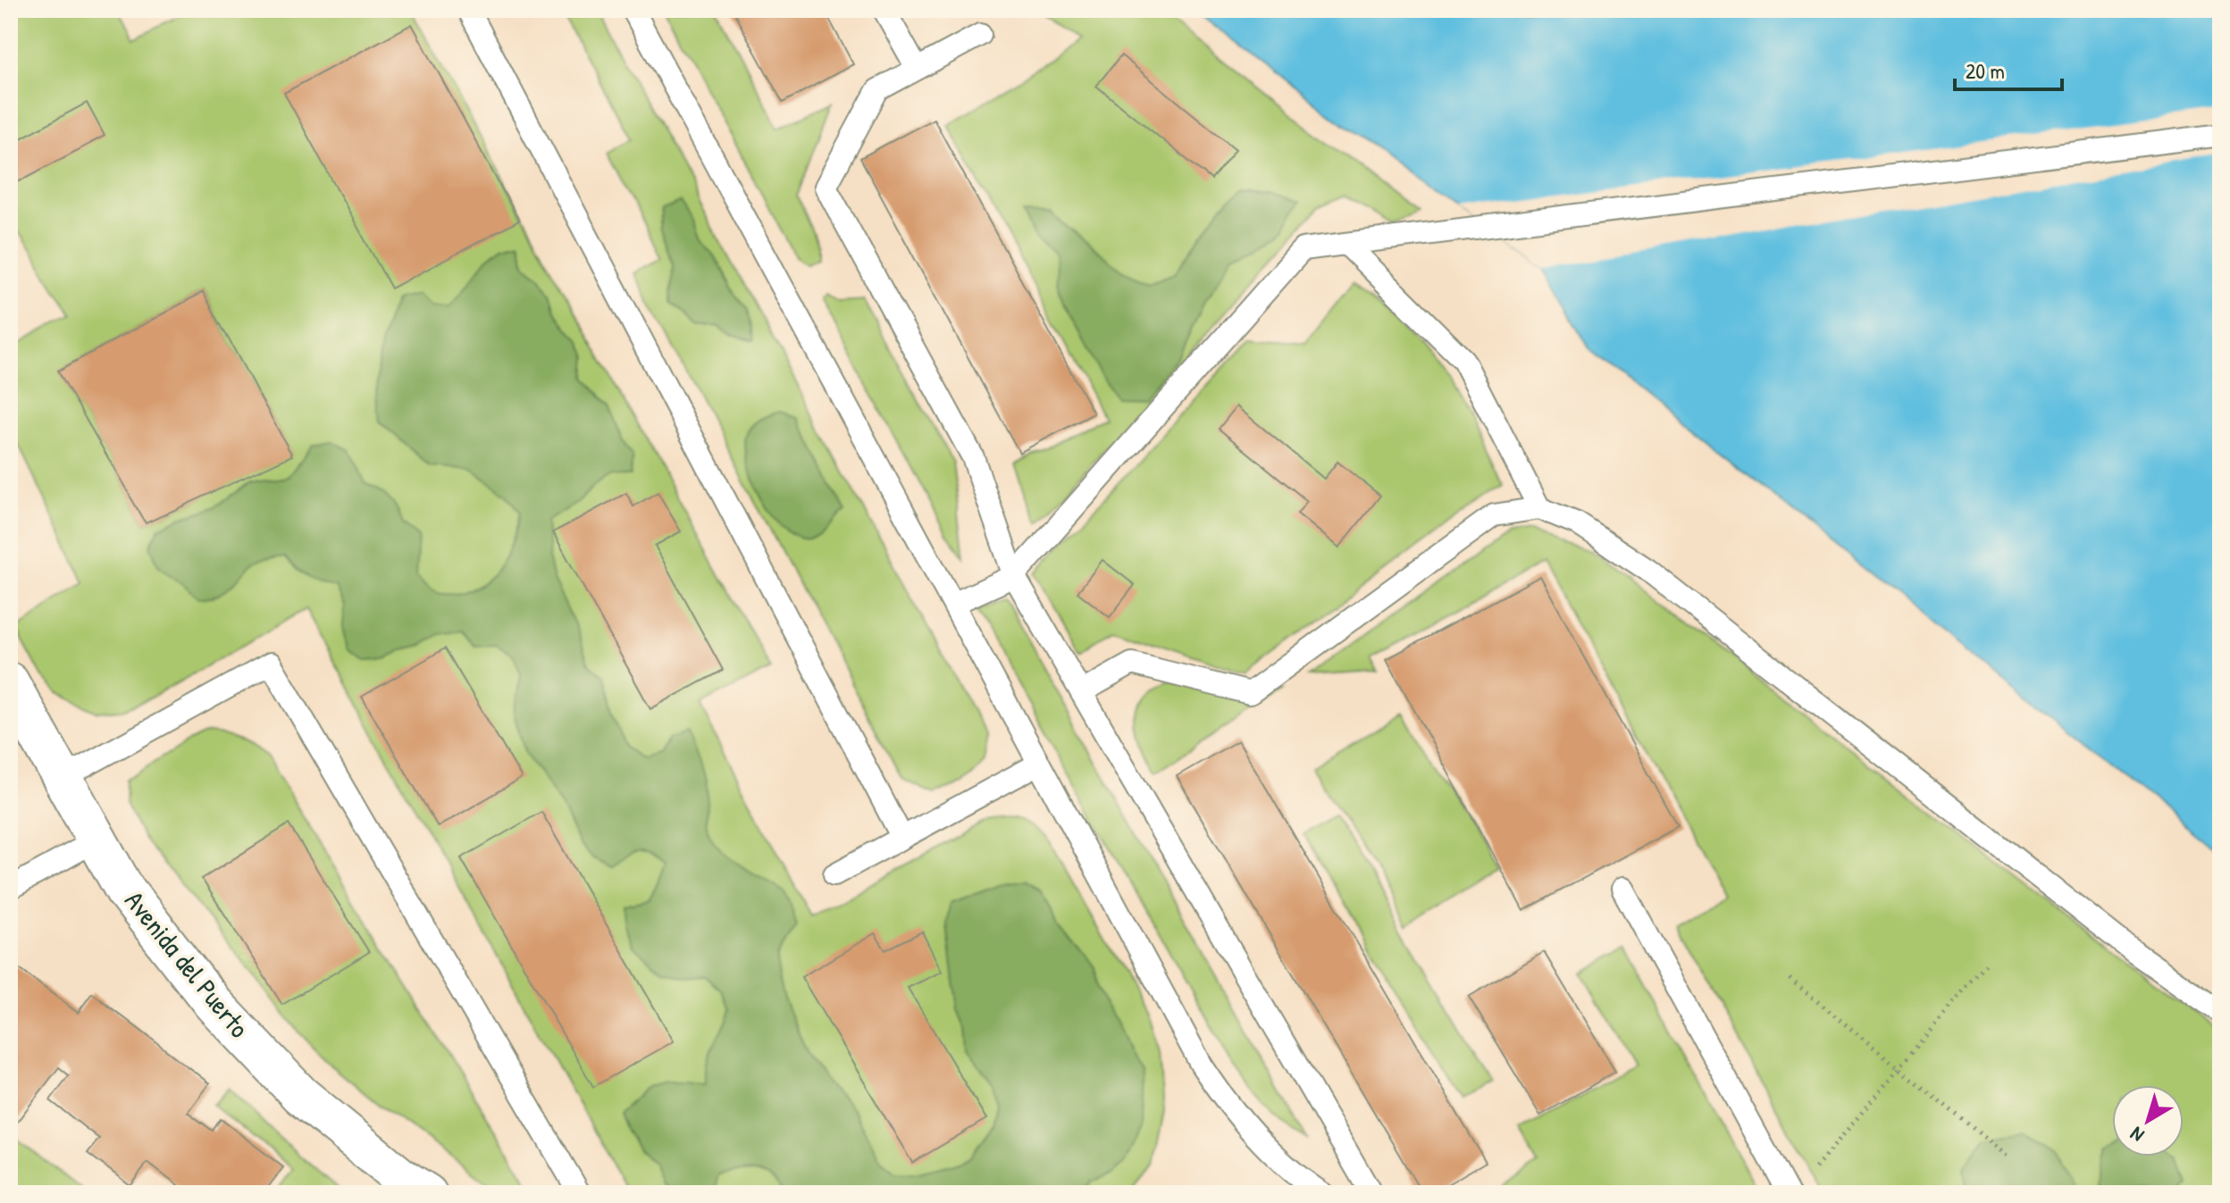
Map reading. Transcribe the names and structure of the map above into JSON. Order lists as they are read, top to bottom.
{
  "streets": {
    "street": ["Avenida del Puerto"]
  },
  "scale_bar": "20 m",
  "north": "bottom left"
}
